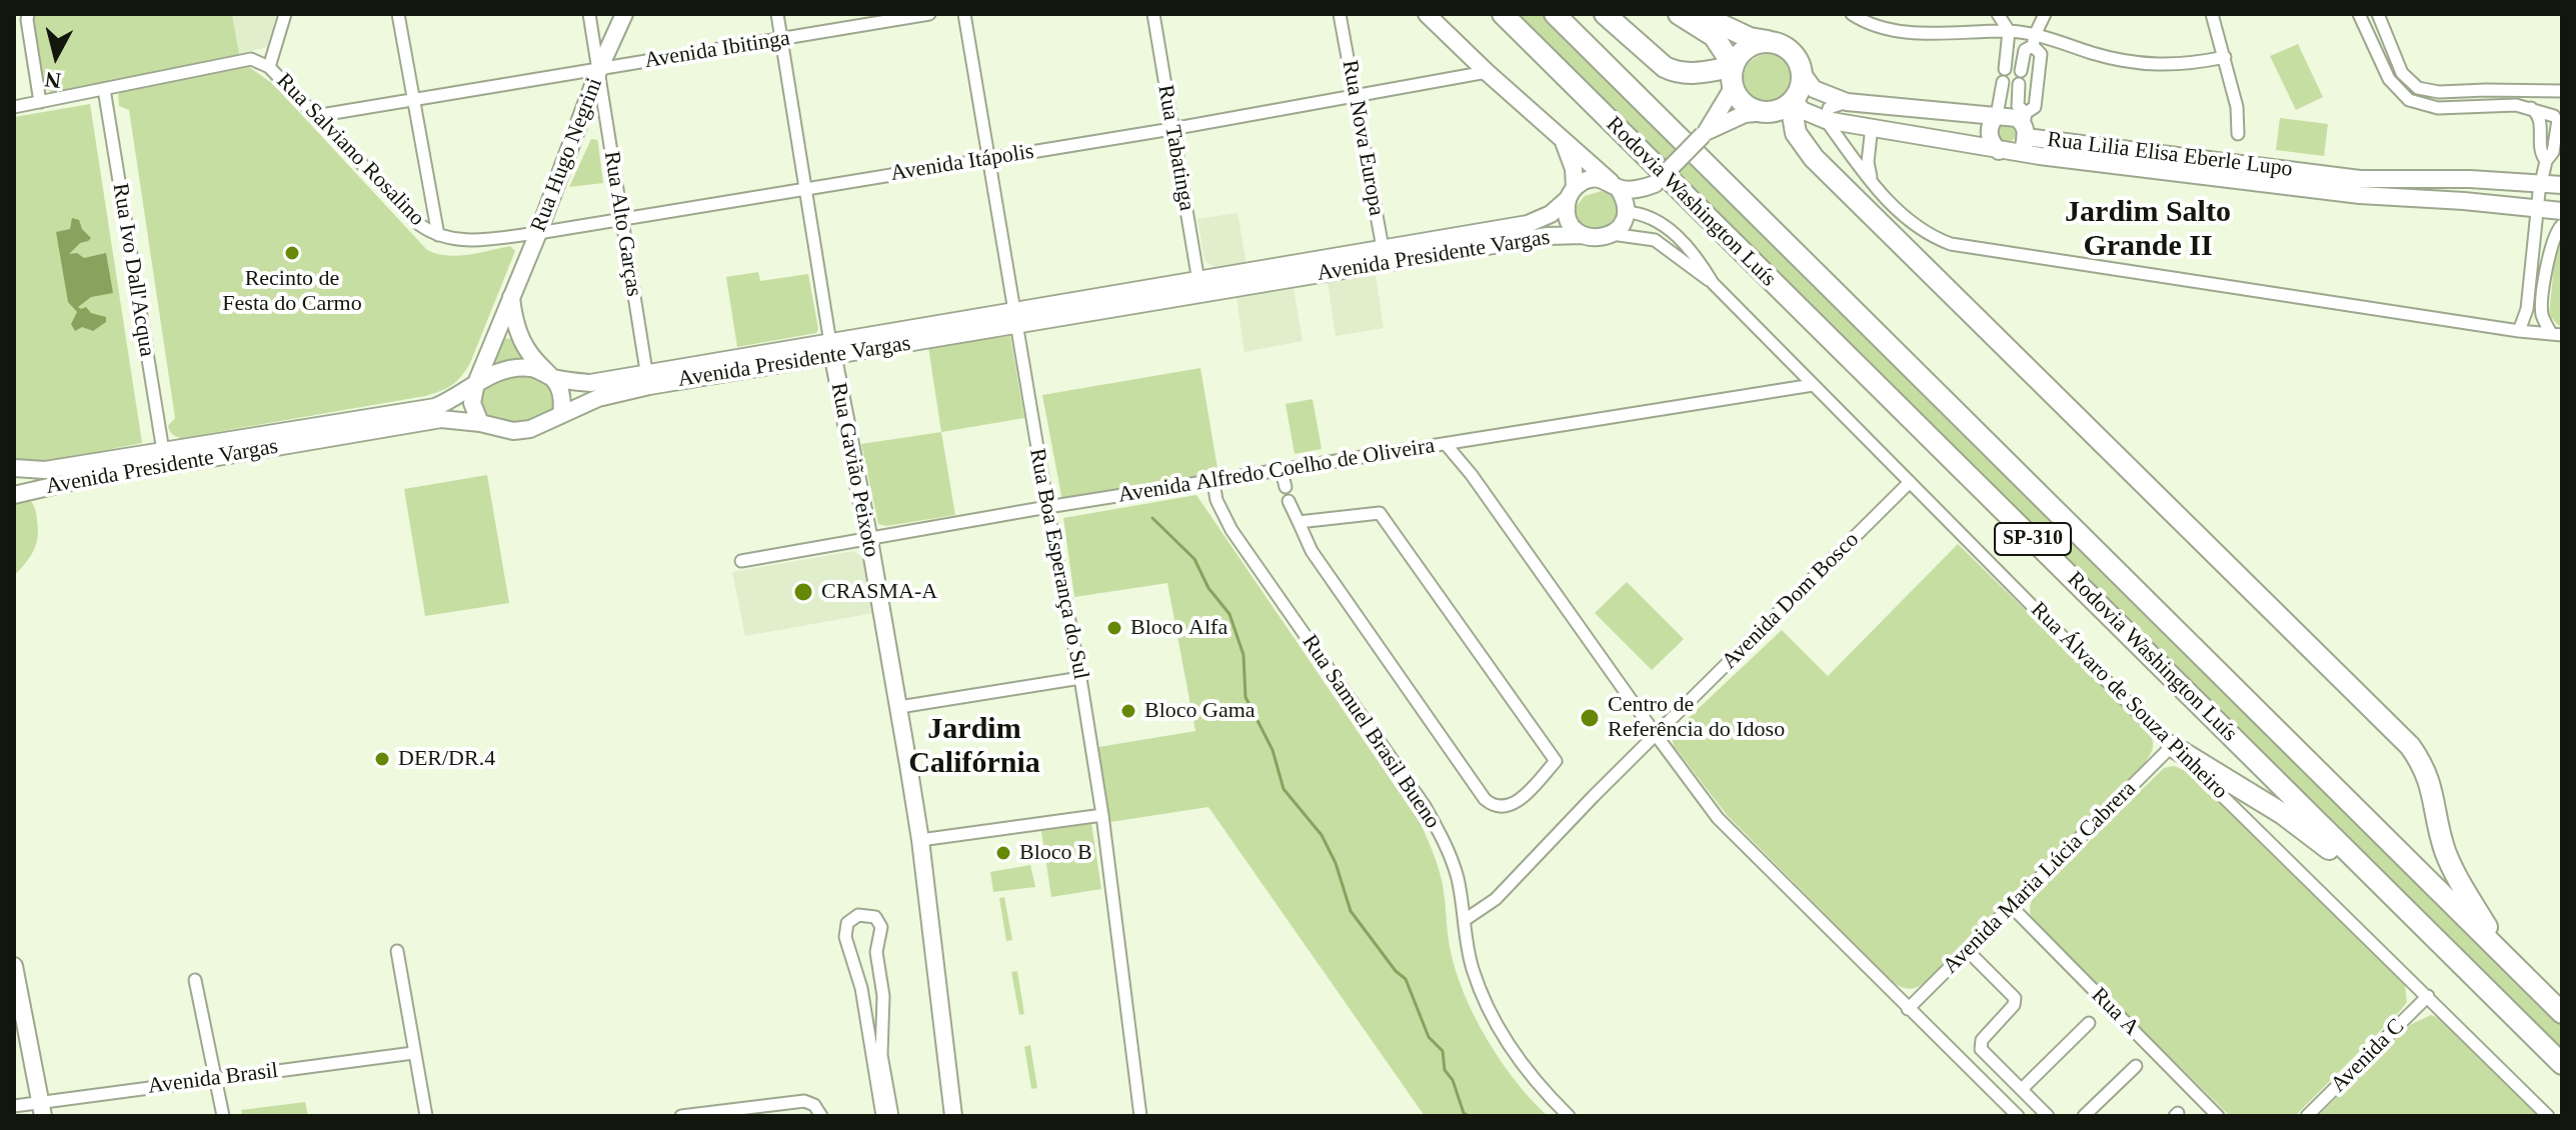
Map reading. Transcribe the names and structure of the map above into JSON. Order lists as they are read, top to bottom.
{
  "streets": {
    "highway": ["Rodovia Washington Luís", "SP-310"],
    "main road": [
      "Rua Hugo Negrini",
      "Rua Lilia Elisa Eberle Lupo",
      "Avenida Presidente Vargas",
      "Rua Gavião Peixoto"
    ],
    "street": [
      "Avenida Ibitinga",
      "Rua Nova Europa",
      "Rua Tabatinga",
      "Rua Salviano Rosalino",
      "Avenida Itápolis",
      "Rua Alto Garças",
      "Rua Ivo Dall'Acqua",
      "Avenida Alfredo Coelho de Oliveira",
      "Rua Boa Esperança do Sul",
      "Avenida Dom Bosco",
      "Rua Álvaro de Souza Pinheiro",
      "Rua Samuel Brasil Bueno",
      "Avenida Maria Lúcia Cabrera",
      "Rua A",
      "Avenida C",
      "Avenida Brasil"
    ]
  },
  "crossings": [
    ["Avenida Ibitinga", "Rua Salviano Rosalino"],
    ["Avenida Ibitinga", "Rua Hugo Negrini"],
    ["Avenida Ibitinga", "Rua Alto Garças"],
    ["Avenida Ibitinga", "Rua Gavião Peixoto"],
    ["Rua Nova Europa", "Avenida Itápolis"],
    ["Rua Nova Europa", "Avenida Presidente Vargas"],
    ["Rua Tabatinga", "Avenida Itápolis"],
    ["Rua Tabatinga", "Avenida Presidente Vargas"],
    ["Rua Salviano Rosalino", "Avenida Itápolis"],
    ["Rua Hugo Negrini", "Avenida Itápolis"],
    ["Rua Hugo Negrini", "Rua Alto Garças"],
    ["Rua Hugo Negrini", "Avenida Presidente Vargas"],
    ["Avenida Itápolis", "Rua Alto Garças"],
    ["Avenida Itápolis", "Rua Gavião Peixoto"],
    ["Avenida Itápolis", "Rua Boa Esperança do Sul"],
    ["Rua Alto Garças", "Avenida Presidente Vargas"],
    ["Avenida Presidente Vargas", "Rua Ivo Dall'Acqua"],
    ["Avenida Presidente Vargas", "Rua Gavião Peixoto"],
    ["Avenida Presidente Vargas", "Rua Boa Esperança do Sul"],
    ["Avenida Presidente Vargas", "Rua Álvaro de Souza Pinheiro"],
    ["Rua Gavião Peixoto", "Avenida Alfredo Coelho de Oliveira"],
    ["Avenida Alfredo Coelho de Oliveira", "Rua Boa Esperança do Sul"],
    ["Avenida Alfredo Coelho de Oliveira", "Rua Álvaro de Souza Pinheiro"],
    ["Avenida Alfredo Coelho de Oliveira", "Rua Samuel Brasil Bueno"],
    ["Avenida Dom Bosco", "Rua Álvaro de Souza Pinheiro"],
    ["Avenida Dom Bosco", "Rua Samuel Brasil Bueno"],
    ["Rua Álvaro de Souza Pinheiro", "Avenida Maria Lúcia Cabrera"],
    ["Rua Álvaro de Souza Pinheiro", "Avenida C"],
    ["Avenida Maria Lúcia Cabrera", "Rua A"]
  ],
  "districts": ["Jardim Salto Grande II", "Jardim Califórnia"],
  "places": [
    "Recinto de Festa do Carmo",
    "CRASMA-A",
    "Bloco Alfa",
    "Bloco Gama",
    "Centro de Referência do Idoso",
    "DER/DR.4",
    "Bloco B"
  ],
  "north": "bottom"
}
